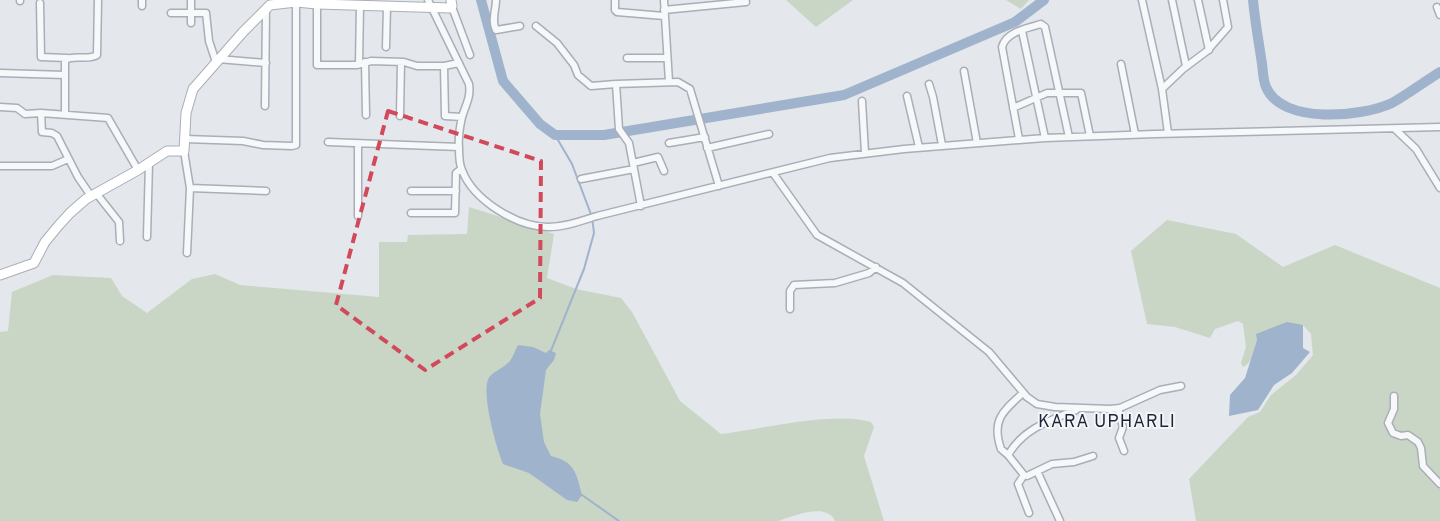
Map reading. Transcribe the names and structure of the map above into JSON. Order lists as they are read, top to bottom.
{
  "districts": ["KARA UPHARLI"]
}
